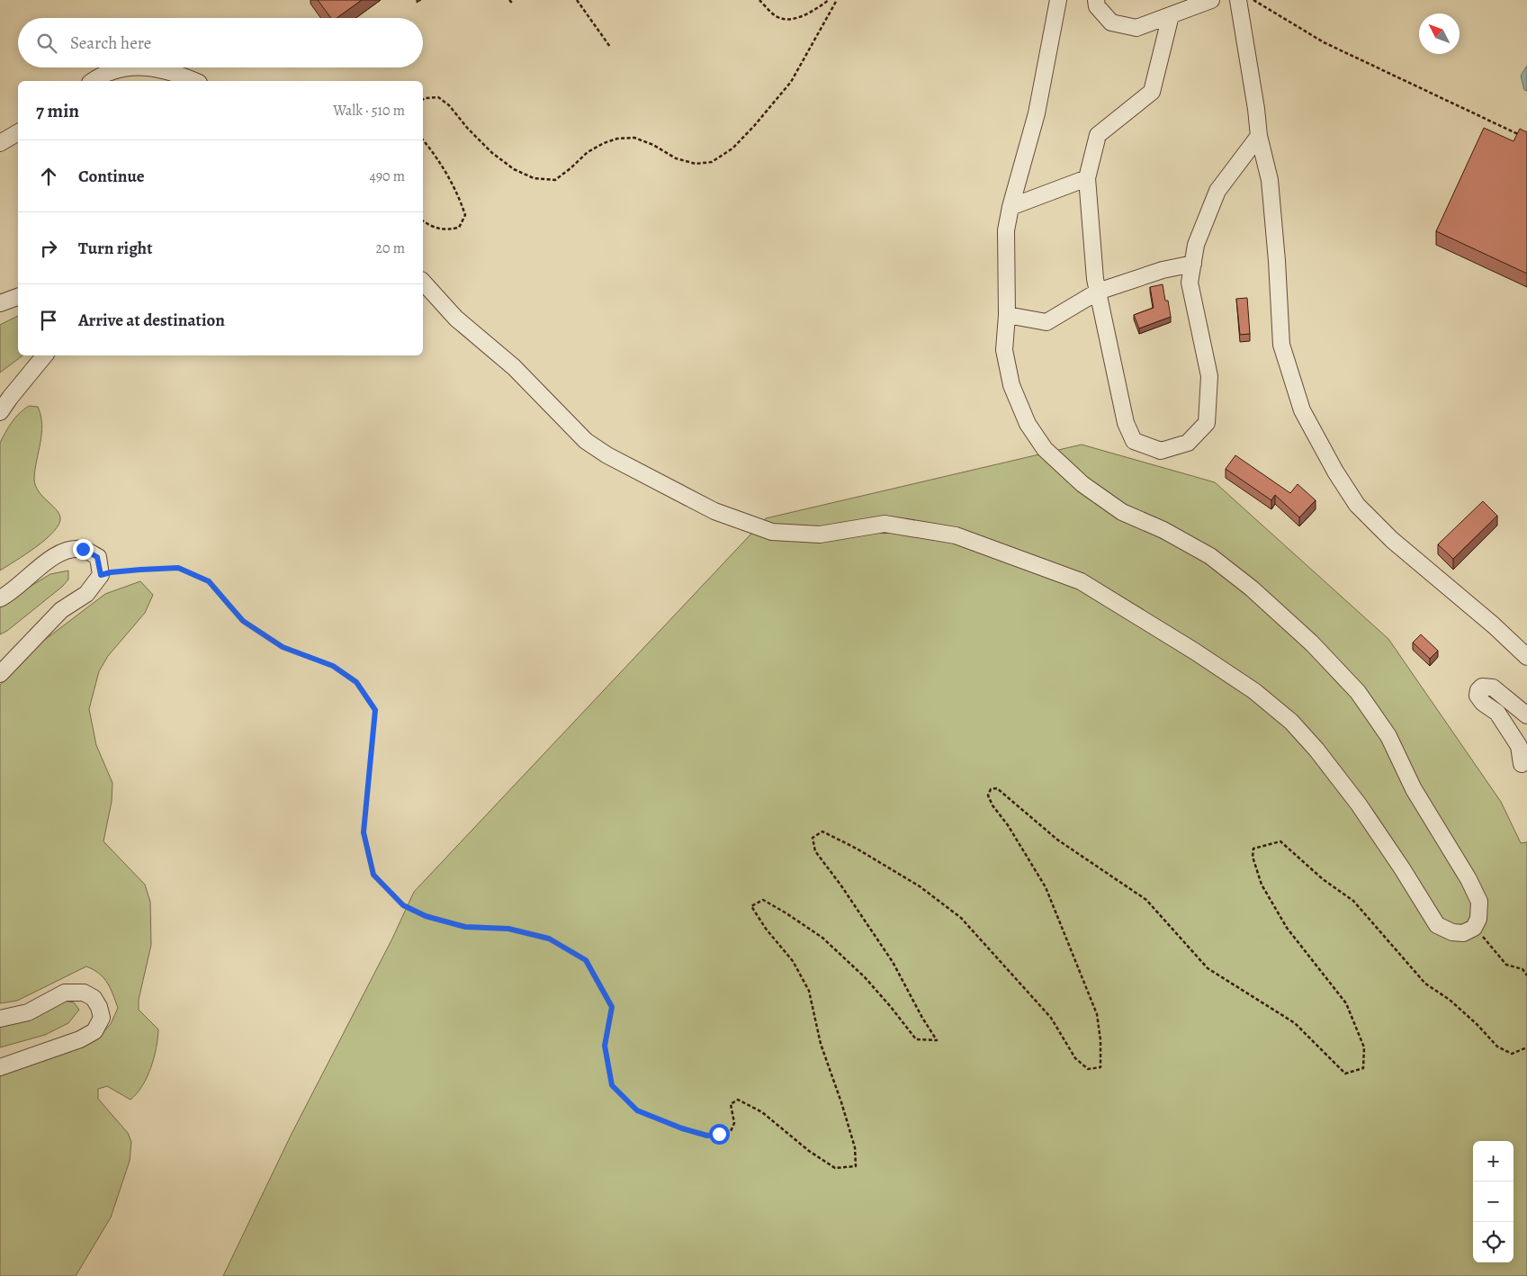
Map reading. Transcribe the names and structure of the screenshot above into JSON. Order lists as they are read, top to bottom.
{
  "north": "top left",
  "page": {
    "search": "Search here",
    "heading": ["7 min", "Walk · 510 m"],
    "list": [
      ["Continue", "490 m"],
      ["Turn right", "20 m"],
      "Arrive at destination"
    ],
    "map_buttons": ["+", "−"]
  }
}
